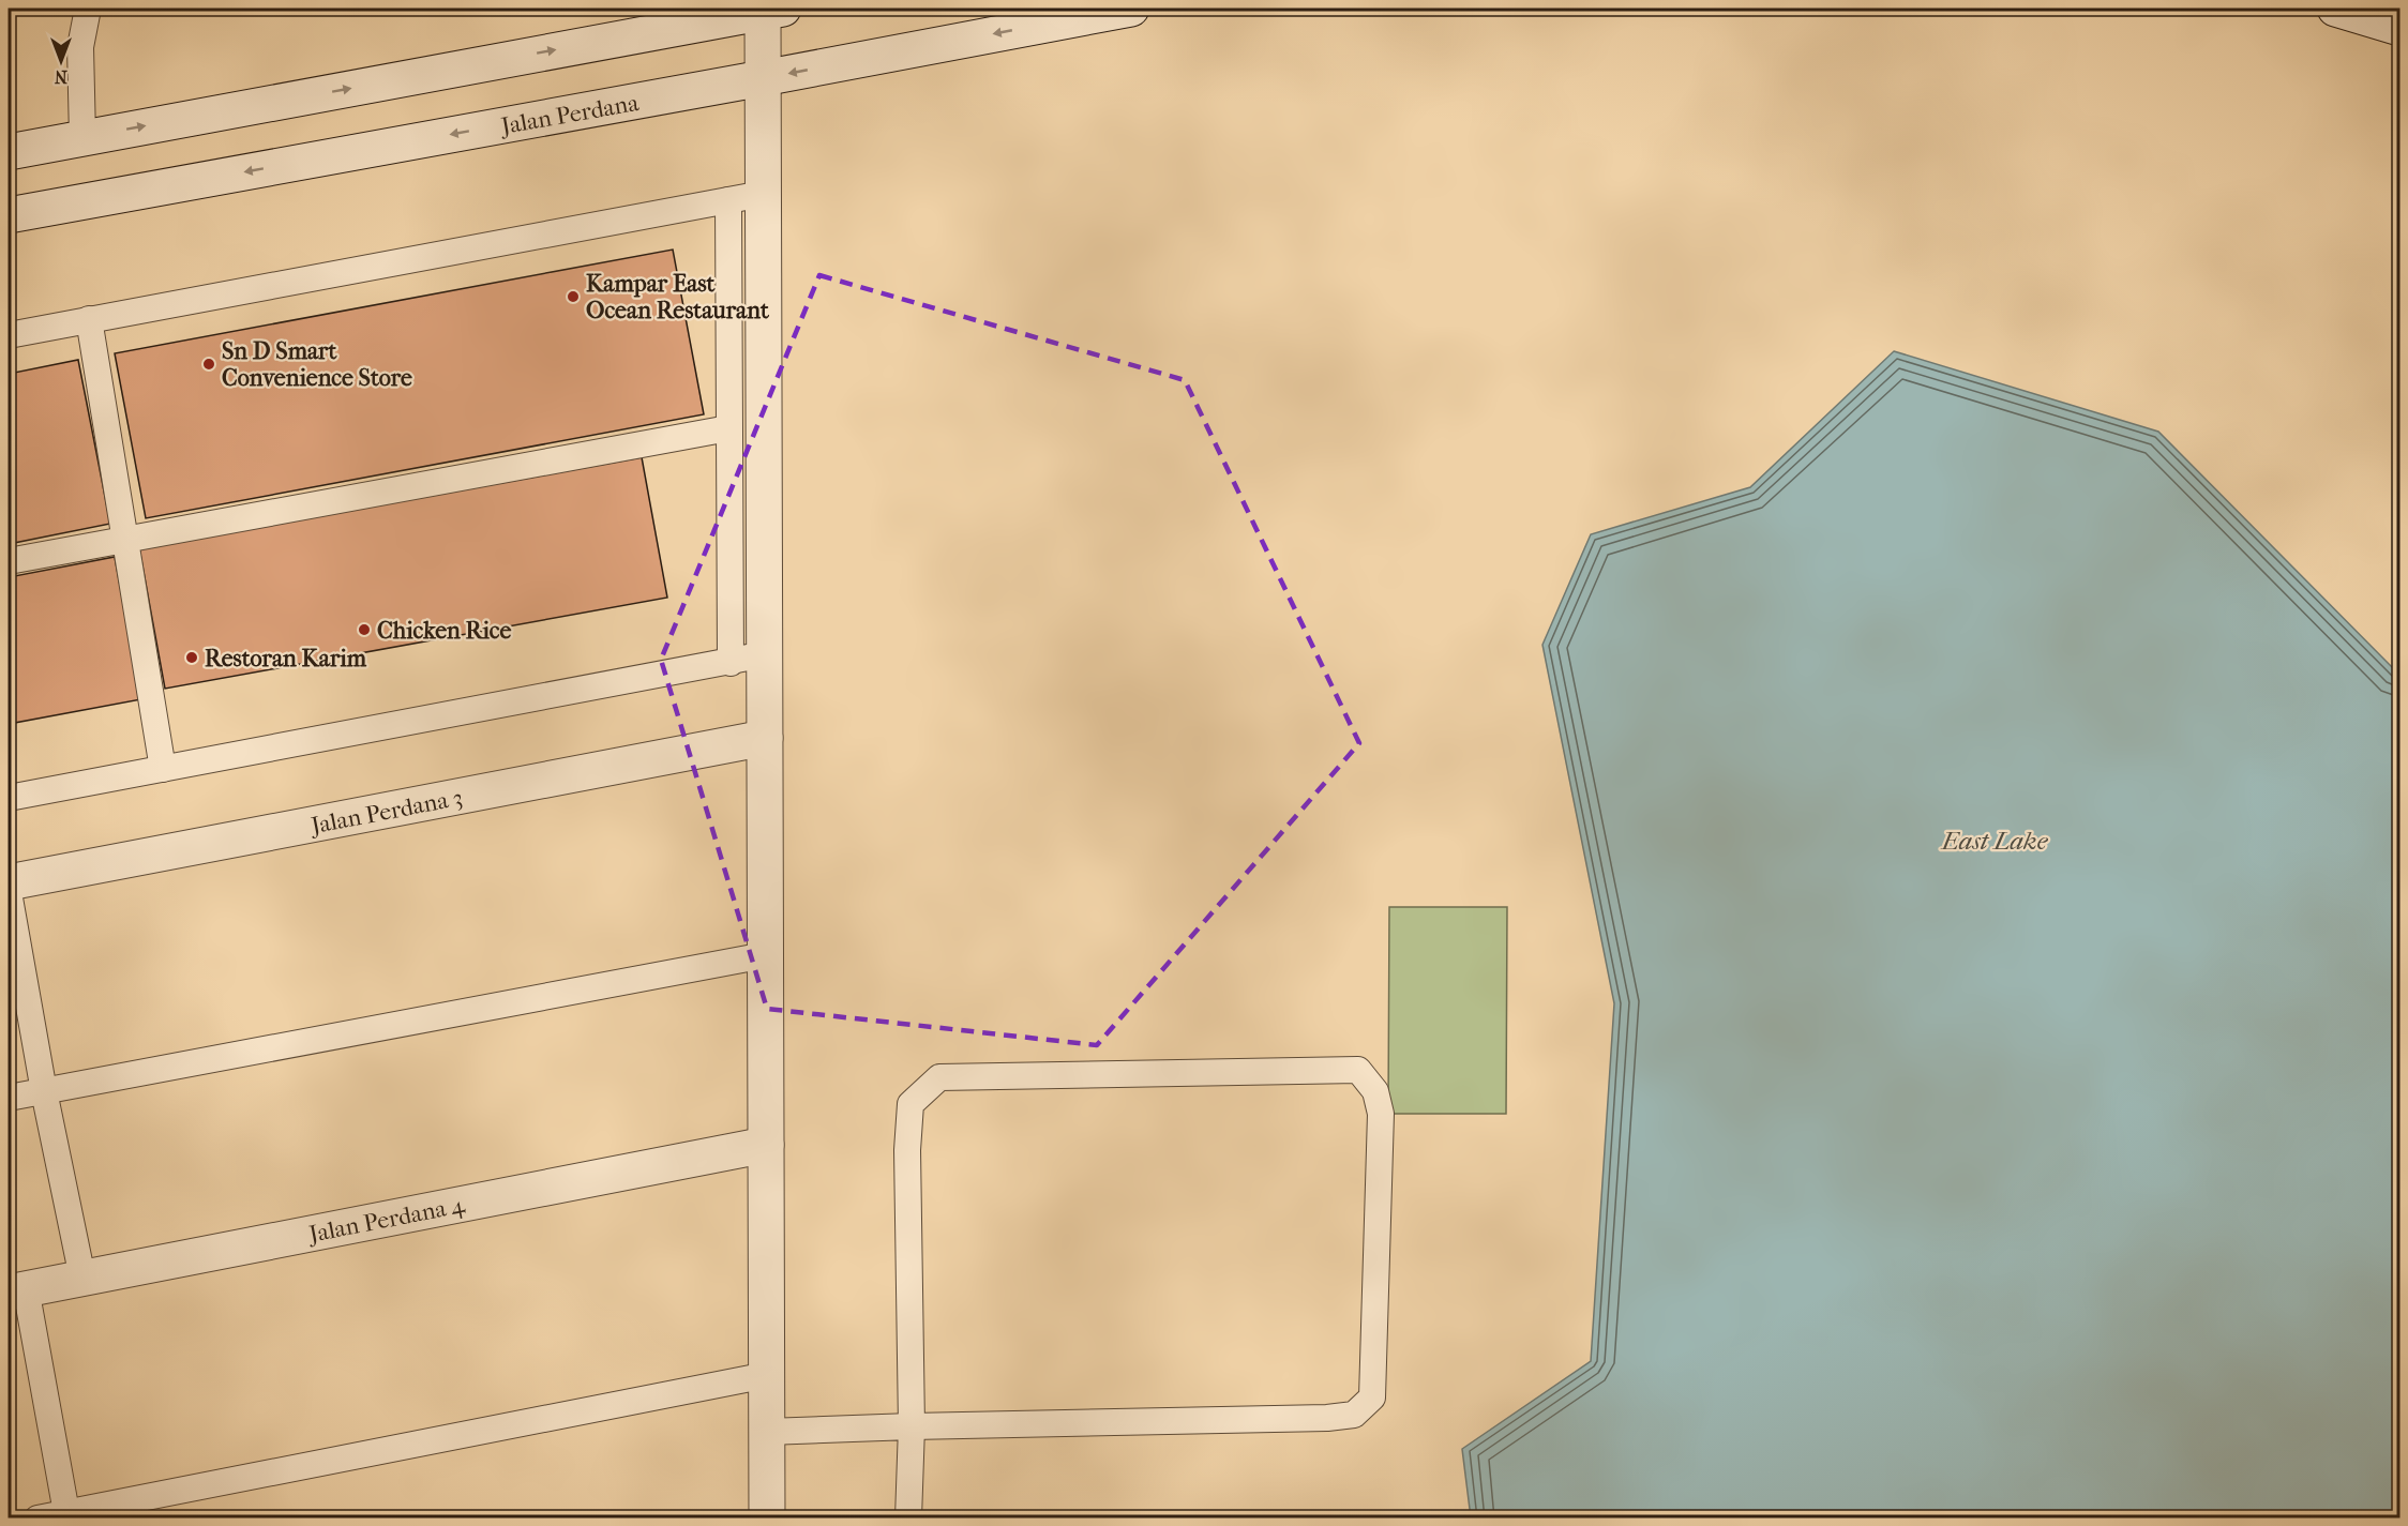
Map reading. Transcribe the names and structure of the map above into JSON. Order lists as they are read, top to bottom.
{
  "streets": {
    "street": ["Jalan Perdana", "Jalan Perdana 3", "Jalan Perdana 4"]
  },
  "water": ["East Lake"],
  "places": [
    "Kampar East Ocean Restaurant",
    "Sn D Smart Convenience Store",
    "Chicken Rice",
    "Restoran Karim"
  ],
  "north": "bottom"
}
